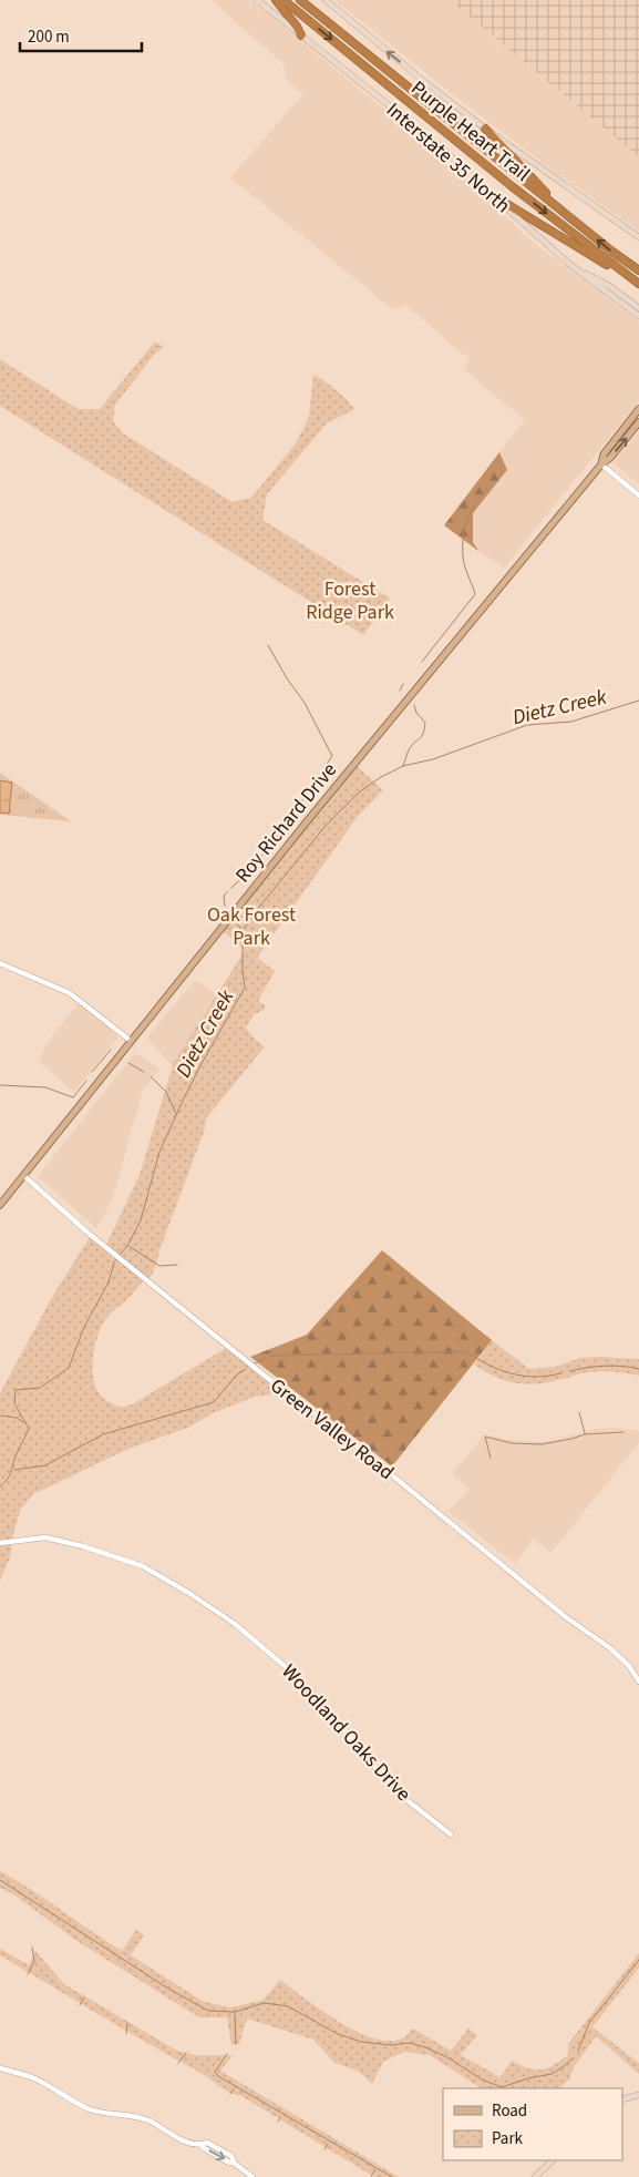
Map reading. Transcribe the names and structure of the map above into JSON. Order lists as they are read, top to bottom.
{
  "streets": {
    "highway": ["Purple Heart Trail"],
    "main road": ["Interstate 35 North", "Roy Richard Drive"],
    "street": ["Green Valley Road", "Woodland Oaks Drive"]
  },
  "crossings": [
    ["Roy Richard Drive", "Green Valley Road"]
  ],
  "water": ["Dietz Creek"],
  "parks": ["Forest Ridge Park", "Oak Forest Park"],
  "legend": ["Road", "Park"],
  "scale_bar": "200 m"
}
